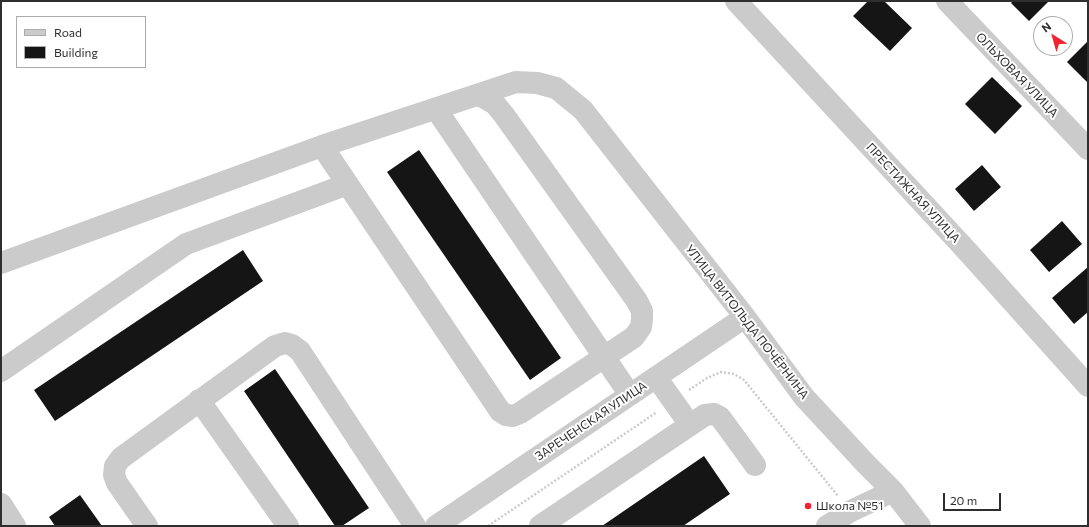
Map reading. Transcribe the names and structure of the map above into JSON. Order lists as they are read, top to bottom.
{
  "streets": {
    "street": [
      "ОЛЬХОВАЯ УЛИЦА",
      "ПРЕСТИЖНАЯ УЛИЦА",
      "УЛИЦА ВИТОЛЬДА ПОЧЁРНИНА",
      "ЗАРЕЧЕНСКАЯ УЛИЦА"
    ]
  },
  "crossings": [
    ["УЛИЦА ВИТОЛЬДА ПОЧЁРНИНА", "ЗАРЕЧЕНСКАЯ УЛИЦА"]
  ],
  "places": ["Школа №51"],
  "legend": ["Road", "Building"],
  "scale_bar": "20 m",
  "north": "top left"
}
